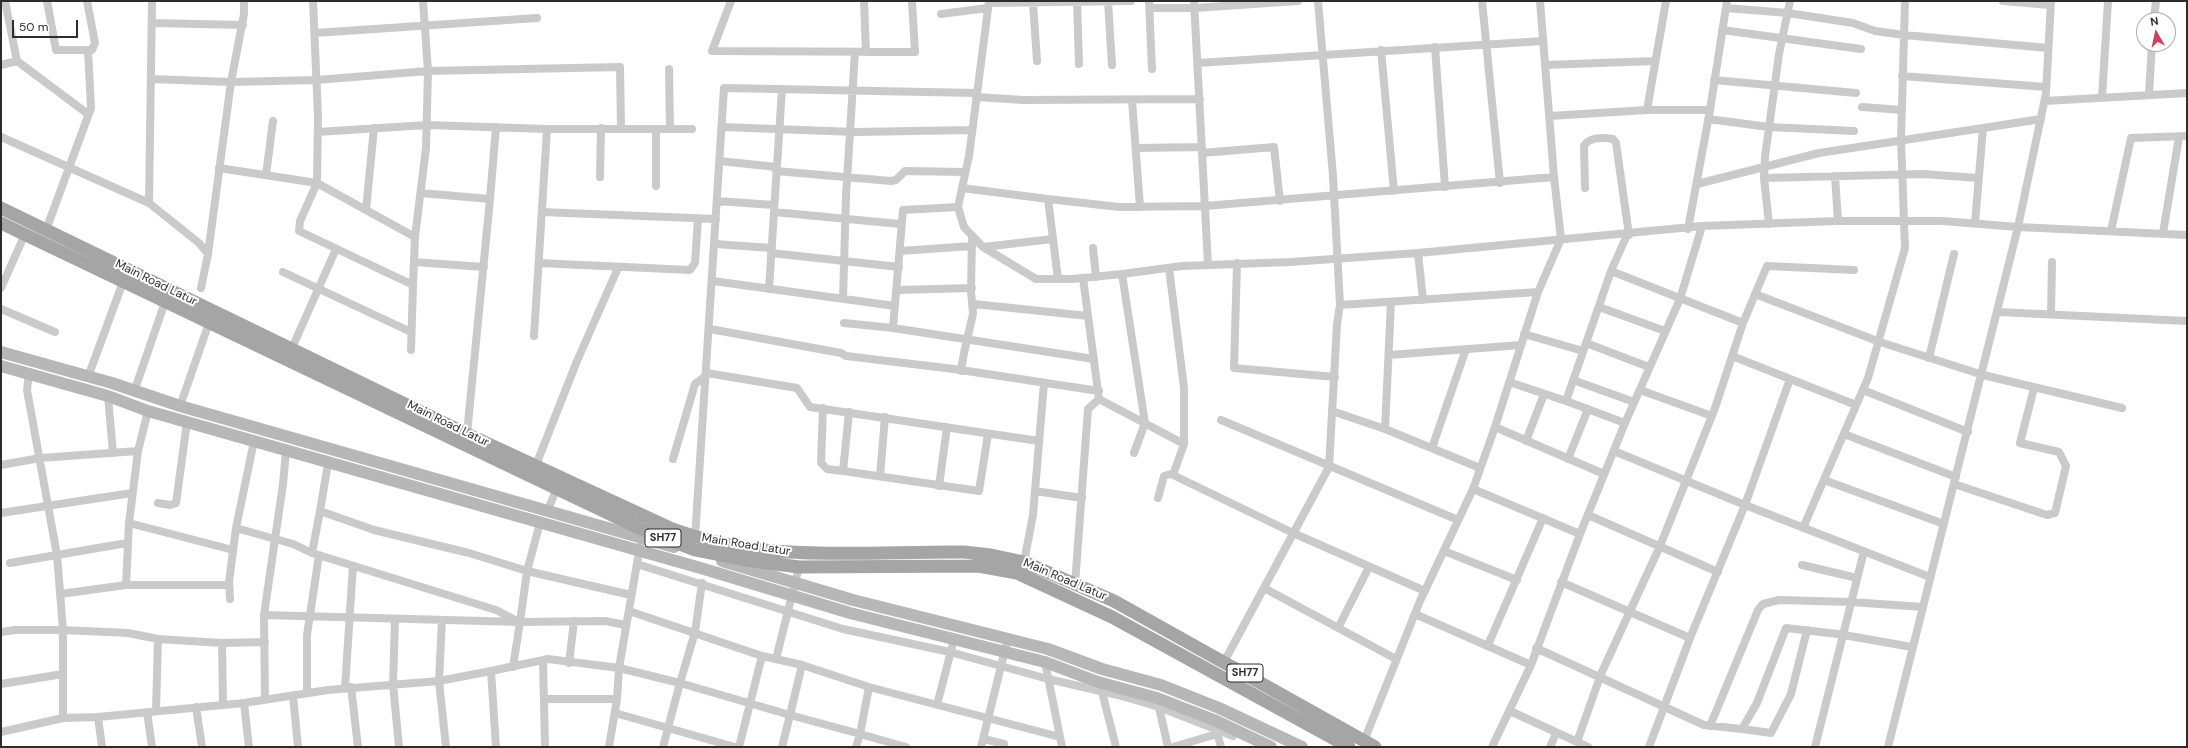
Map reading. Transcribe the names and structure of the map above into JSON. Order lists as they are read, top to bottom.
{
  "streets": {
    "main road": ["Main Road Latur", "SH77"]
  },
  "scale_bar": "50 m",
  "north": "top"
}
